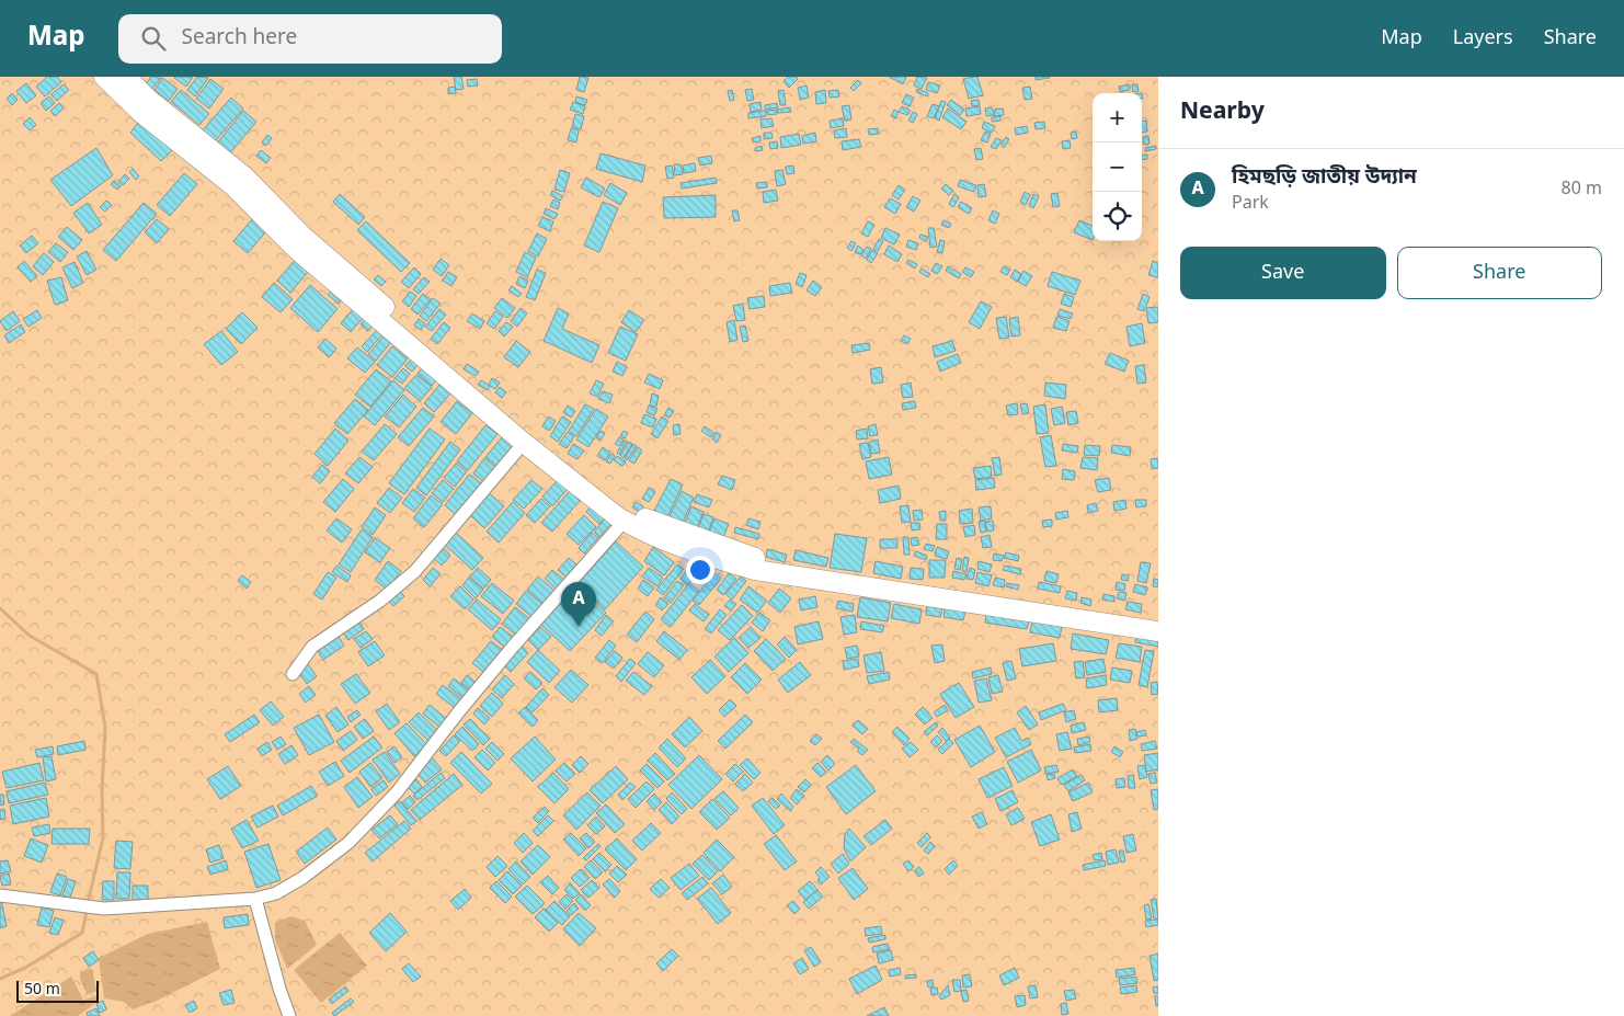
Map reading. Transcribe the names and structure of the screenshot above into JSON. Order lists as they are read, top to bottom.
{
  "scale_bar": "50 m",
  "page": {
    "header": "Map",
    "search": "Search here",
    "nav": ["Map", "Layers", "Share"],
    "heading": "Nearby",
    "map_buttons": ["+", "−"],
    "list": [
      {
        "mark": "A",
        "name": "হিমছড়ি জাতীয় উদ্যান",
        "note": "Park",
        "value": "80 m"
      }
    ],
    "buttons": ["Save", "Share"],
    "pins": "A",
    "scale": "50 m"
  }
}
